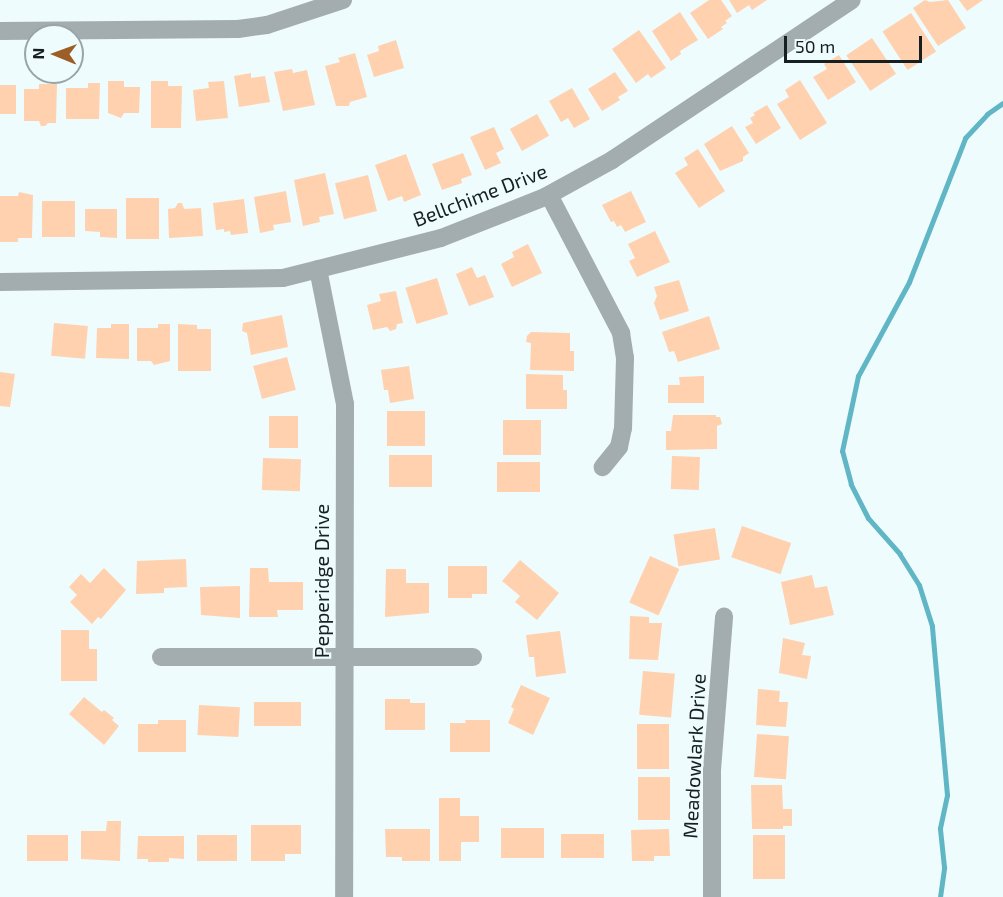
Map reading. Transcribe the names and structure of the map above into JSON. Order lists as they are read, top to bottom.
{
  "streets": {
    "street": ["Bellchime Drive", "Pepperidge Drive", "Meadowlark Drive"]
  },
  "crossings": [
    ["Bellchime Drive", "Pepperidge Drive"]
  ],
  "scale_bar": "50 m",
  "north": "left"
}
